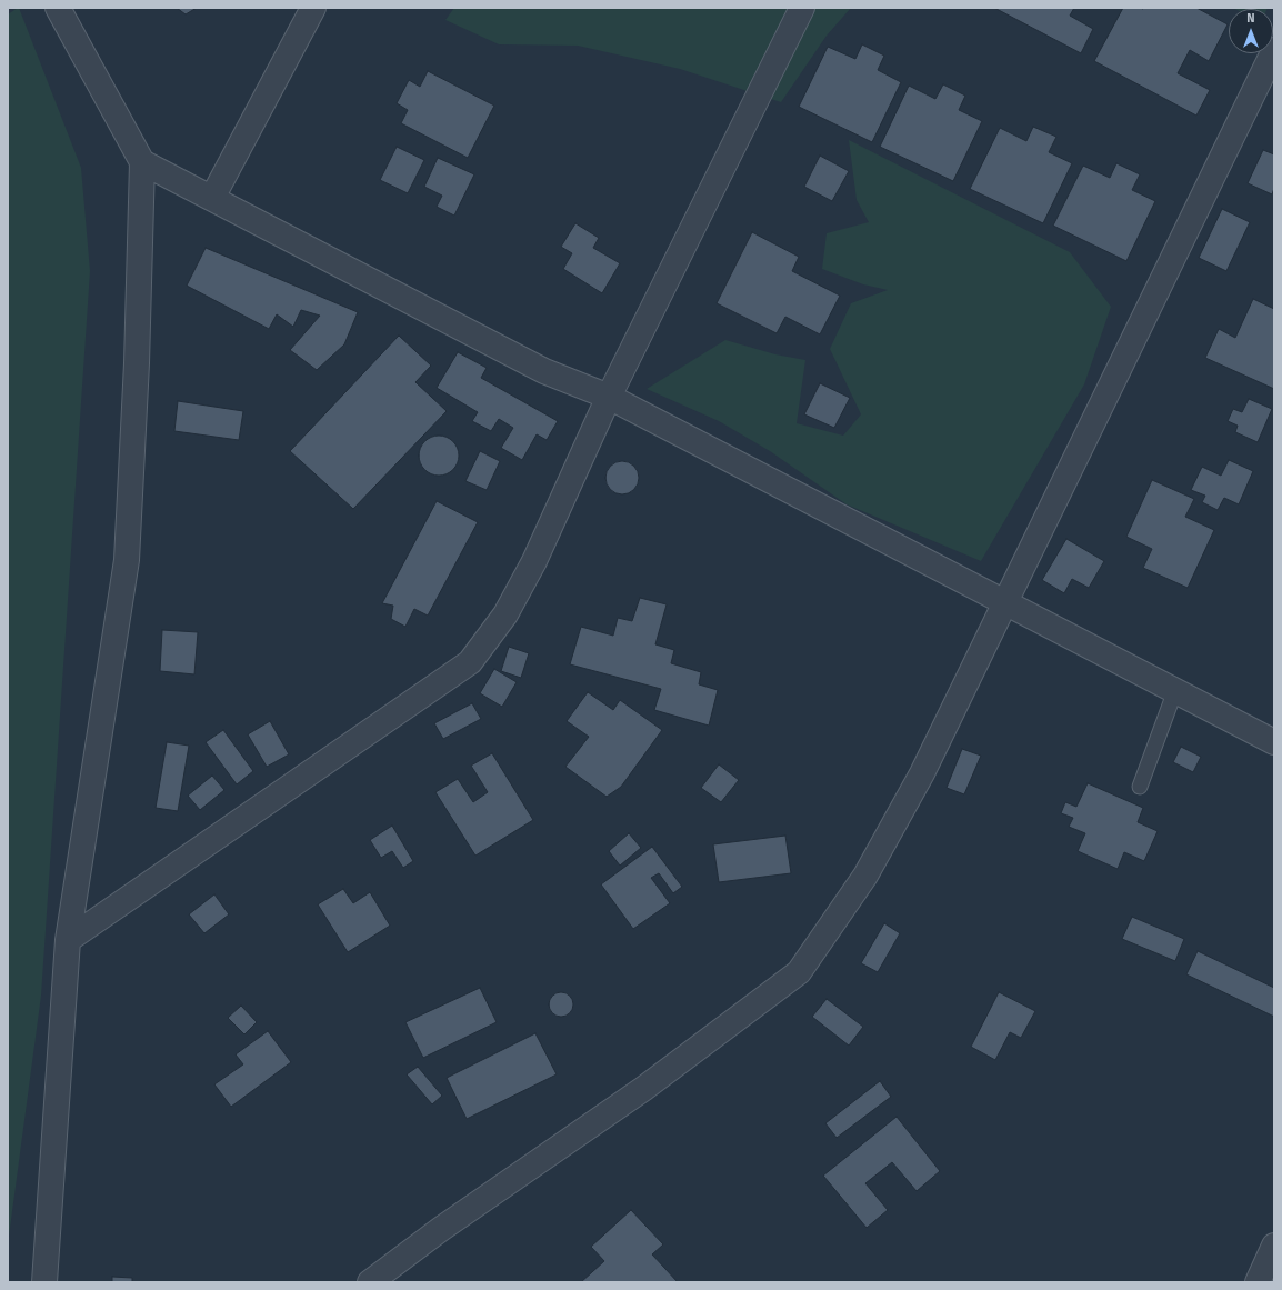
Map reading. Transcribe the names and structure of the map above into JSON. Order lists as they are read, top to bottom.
{
  "north": "top"
}
